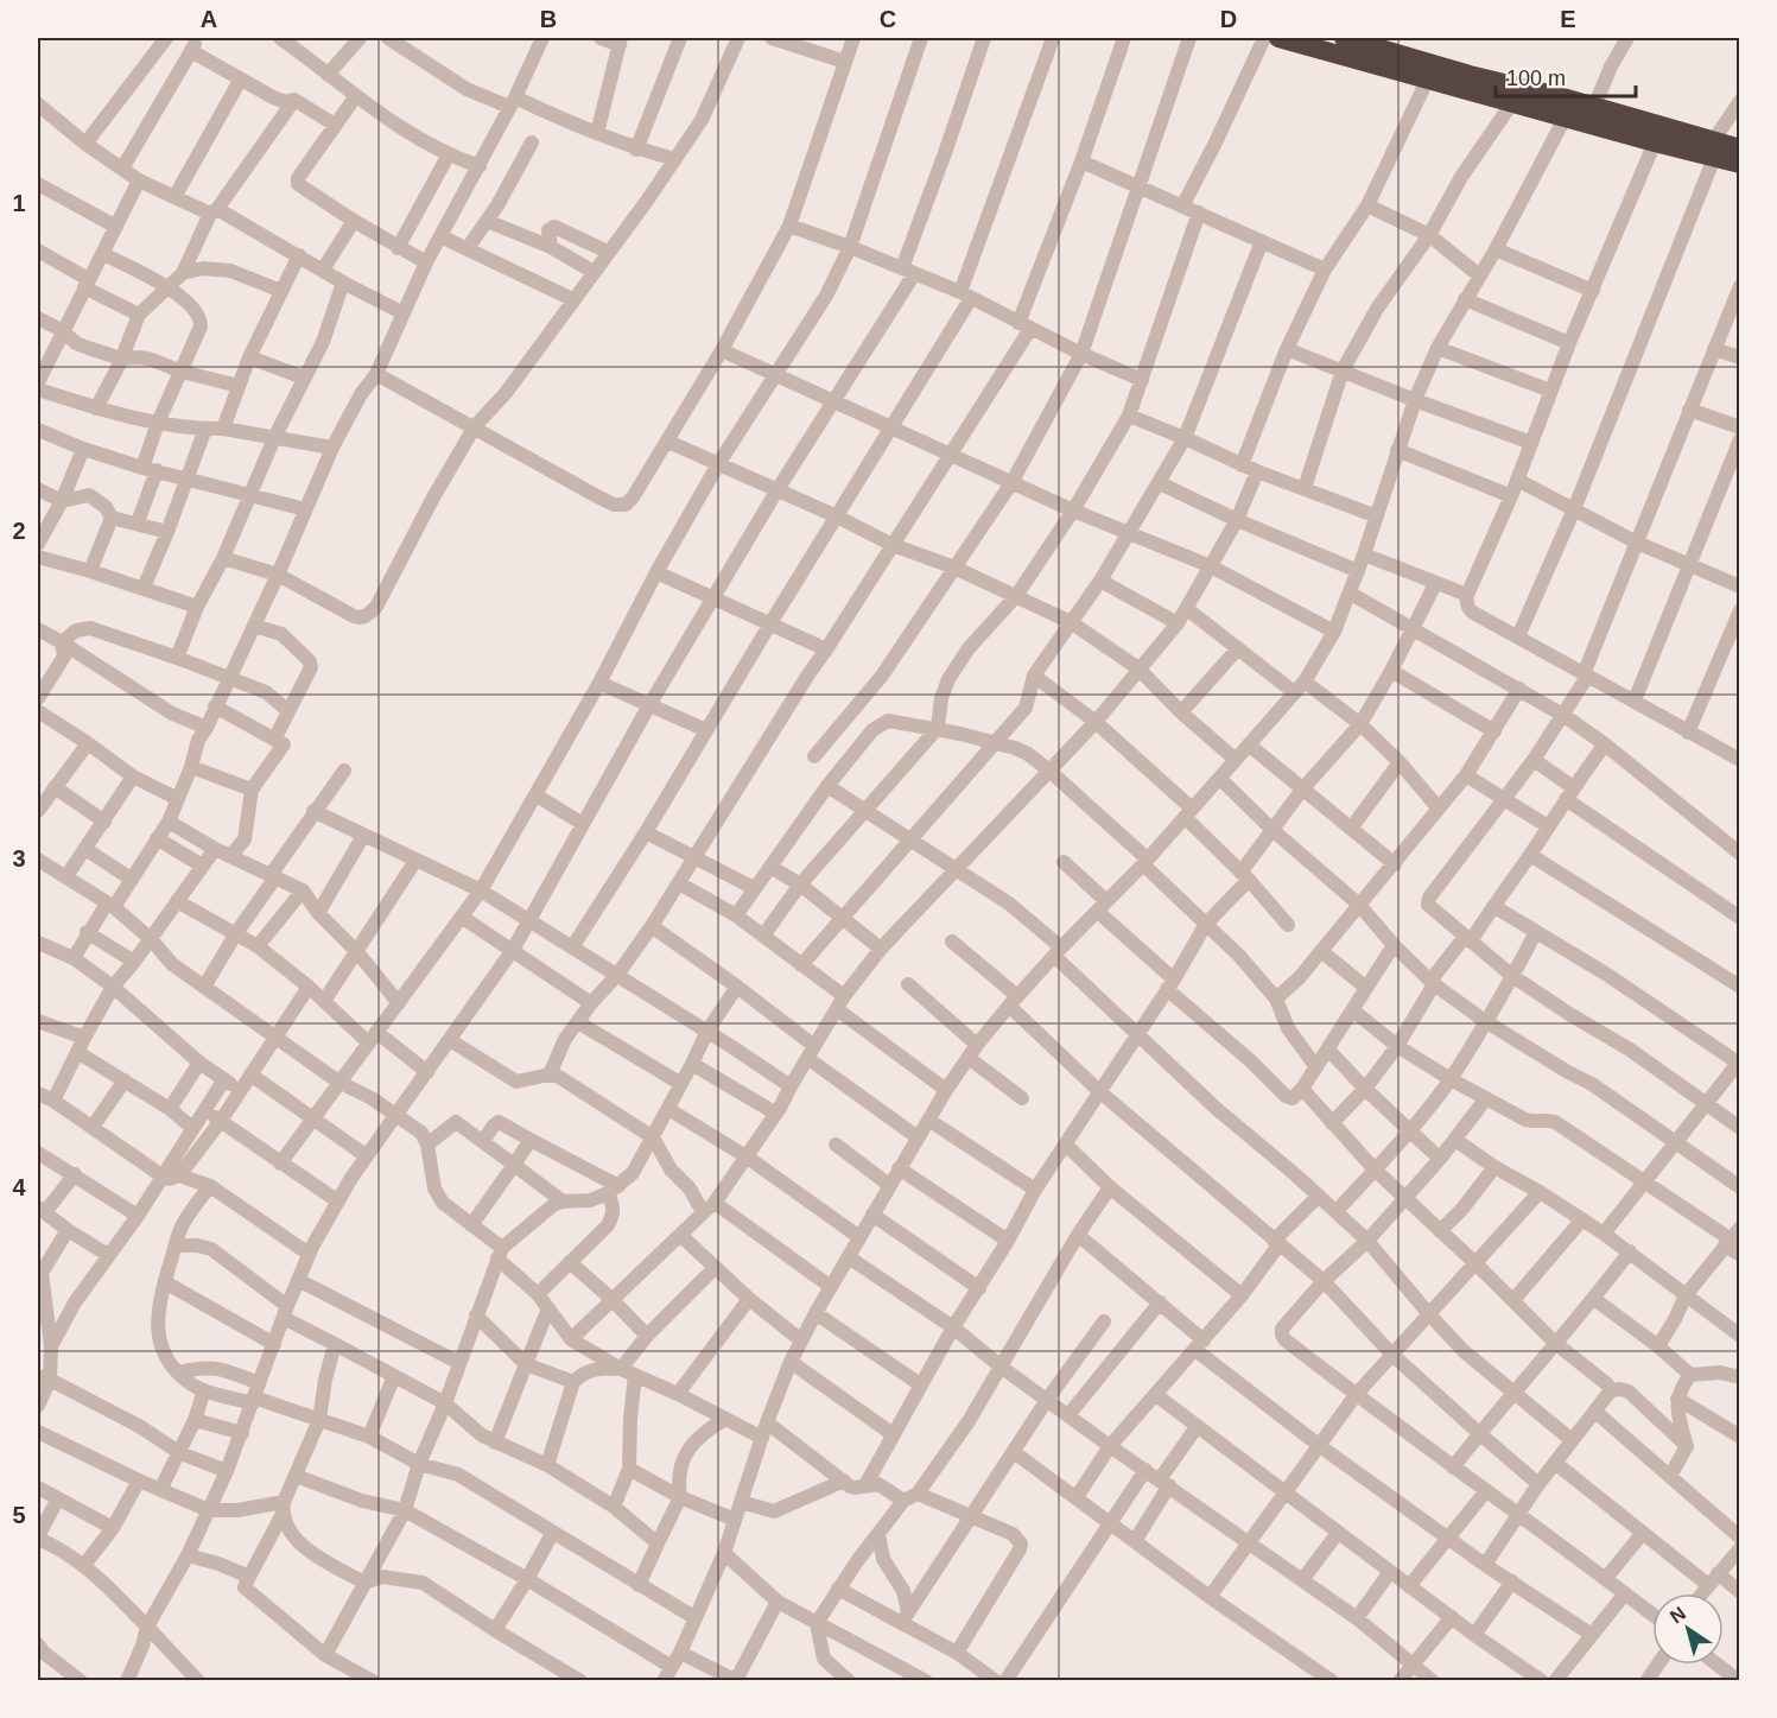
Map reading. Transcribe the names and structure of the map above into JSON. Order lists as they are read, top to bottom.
{
  "scale_bar": "100 m",
  "north": "top left",
  "grid": {
    "columns": [
      "A",
      "B",
      "C",
      "D",
      "E"
    ],
    "rows": [
      "1",
      "2",
      "3",
      "4",
      "5"
    ]
  }
}
